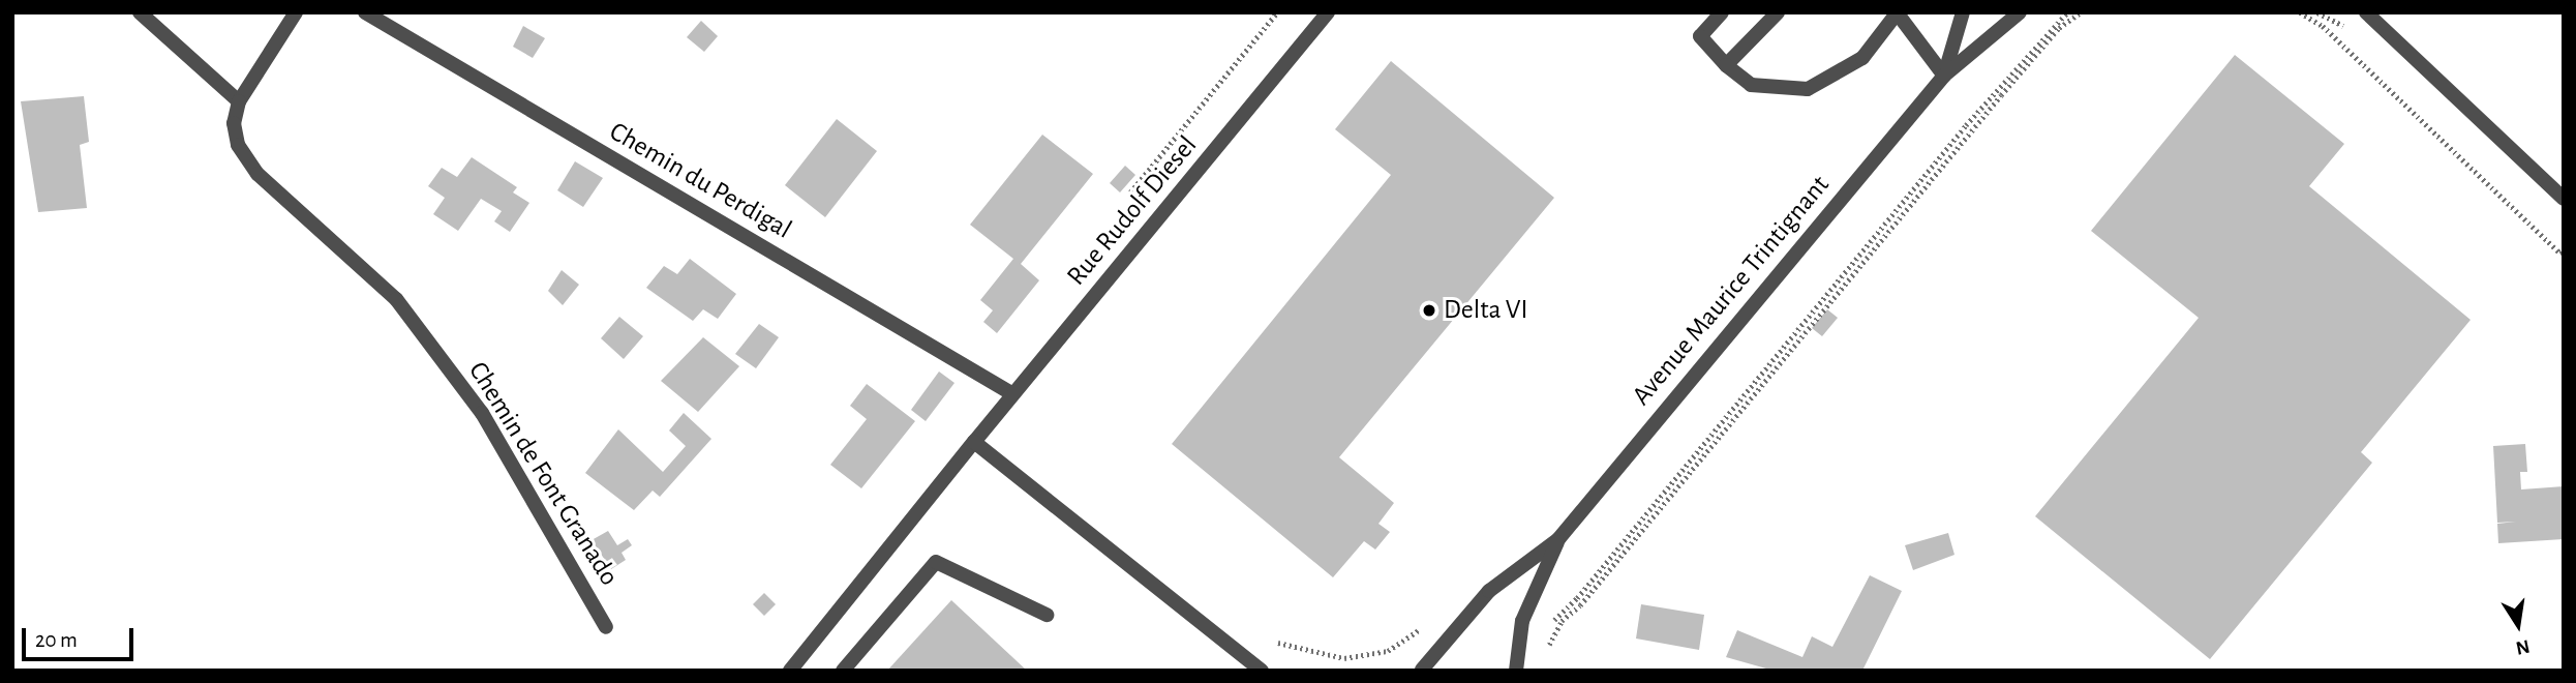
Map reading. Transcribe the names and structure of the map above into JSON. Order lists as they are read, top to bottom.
{
  "streets": {
    "street": [
      "Chemin du Perdigal",
      "Rue Rudolf Diesel",
      "Avenue Maurice Trintignant",
      "Chemin de Font Granado"
    ]
  },
  "crossings": [
    ["Chemin du Perdigal", "Rue Rudolf Diesel"]
  ],
  "places": ["Delta VI"],
  "scale_bar": "20 m",
  "north": "bottom"
}
